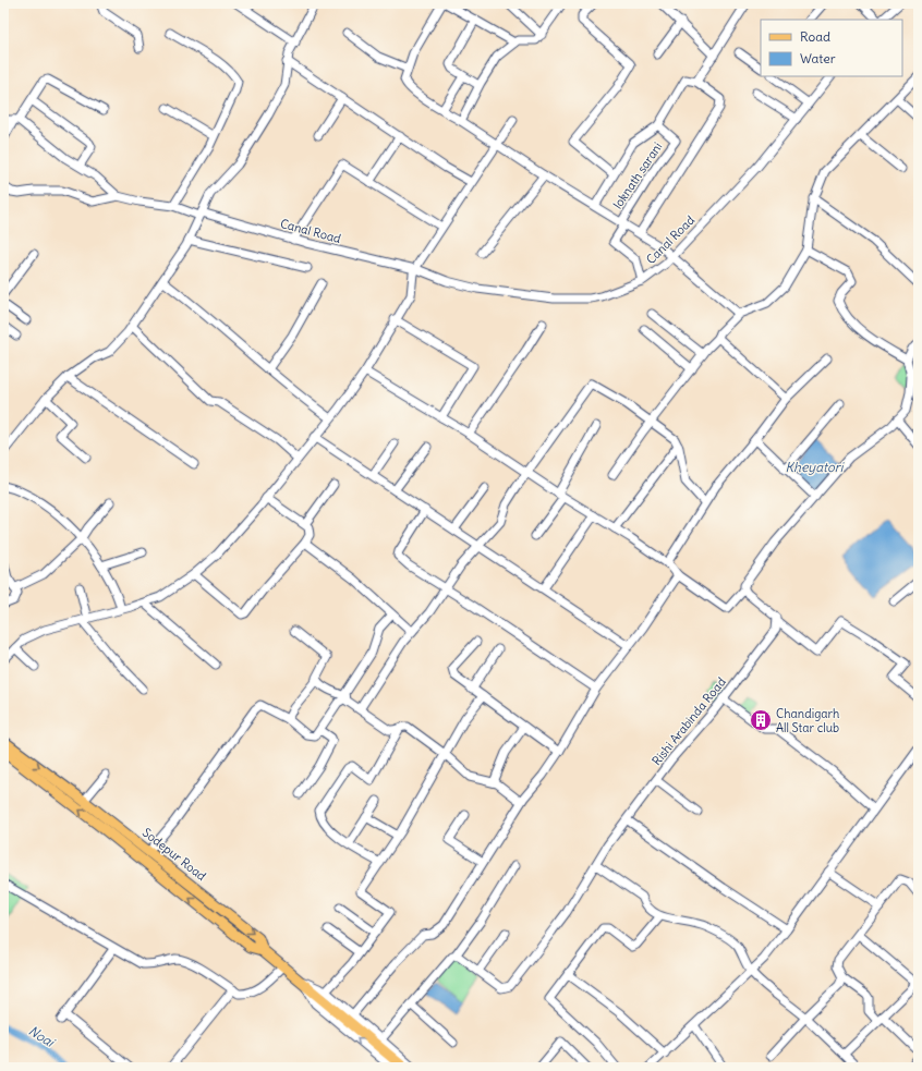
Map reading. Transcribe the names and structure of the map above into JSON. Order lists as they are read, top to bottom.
{
  "streets": {
    "main road": ["Sodepur Road"],
    "street": ["loknath sarani", "Canal Road", "Rishi Arabinda Road"]
  },
  "water": ["Kheyatori", "Noai"],
  "places": {
    "building": ["Chandigarh All Star club"]
  },
  "legend": ["Road", "Water"]
}
